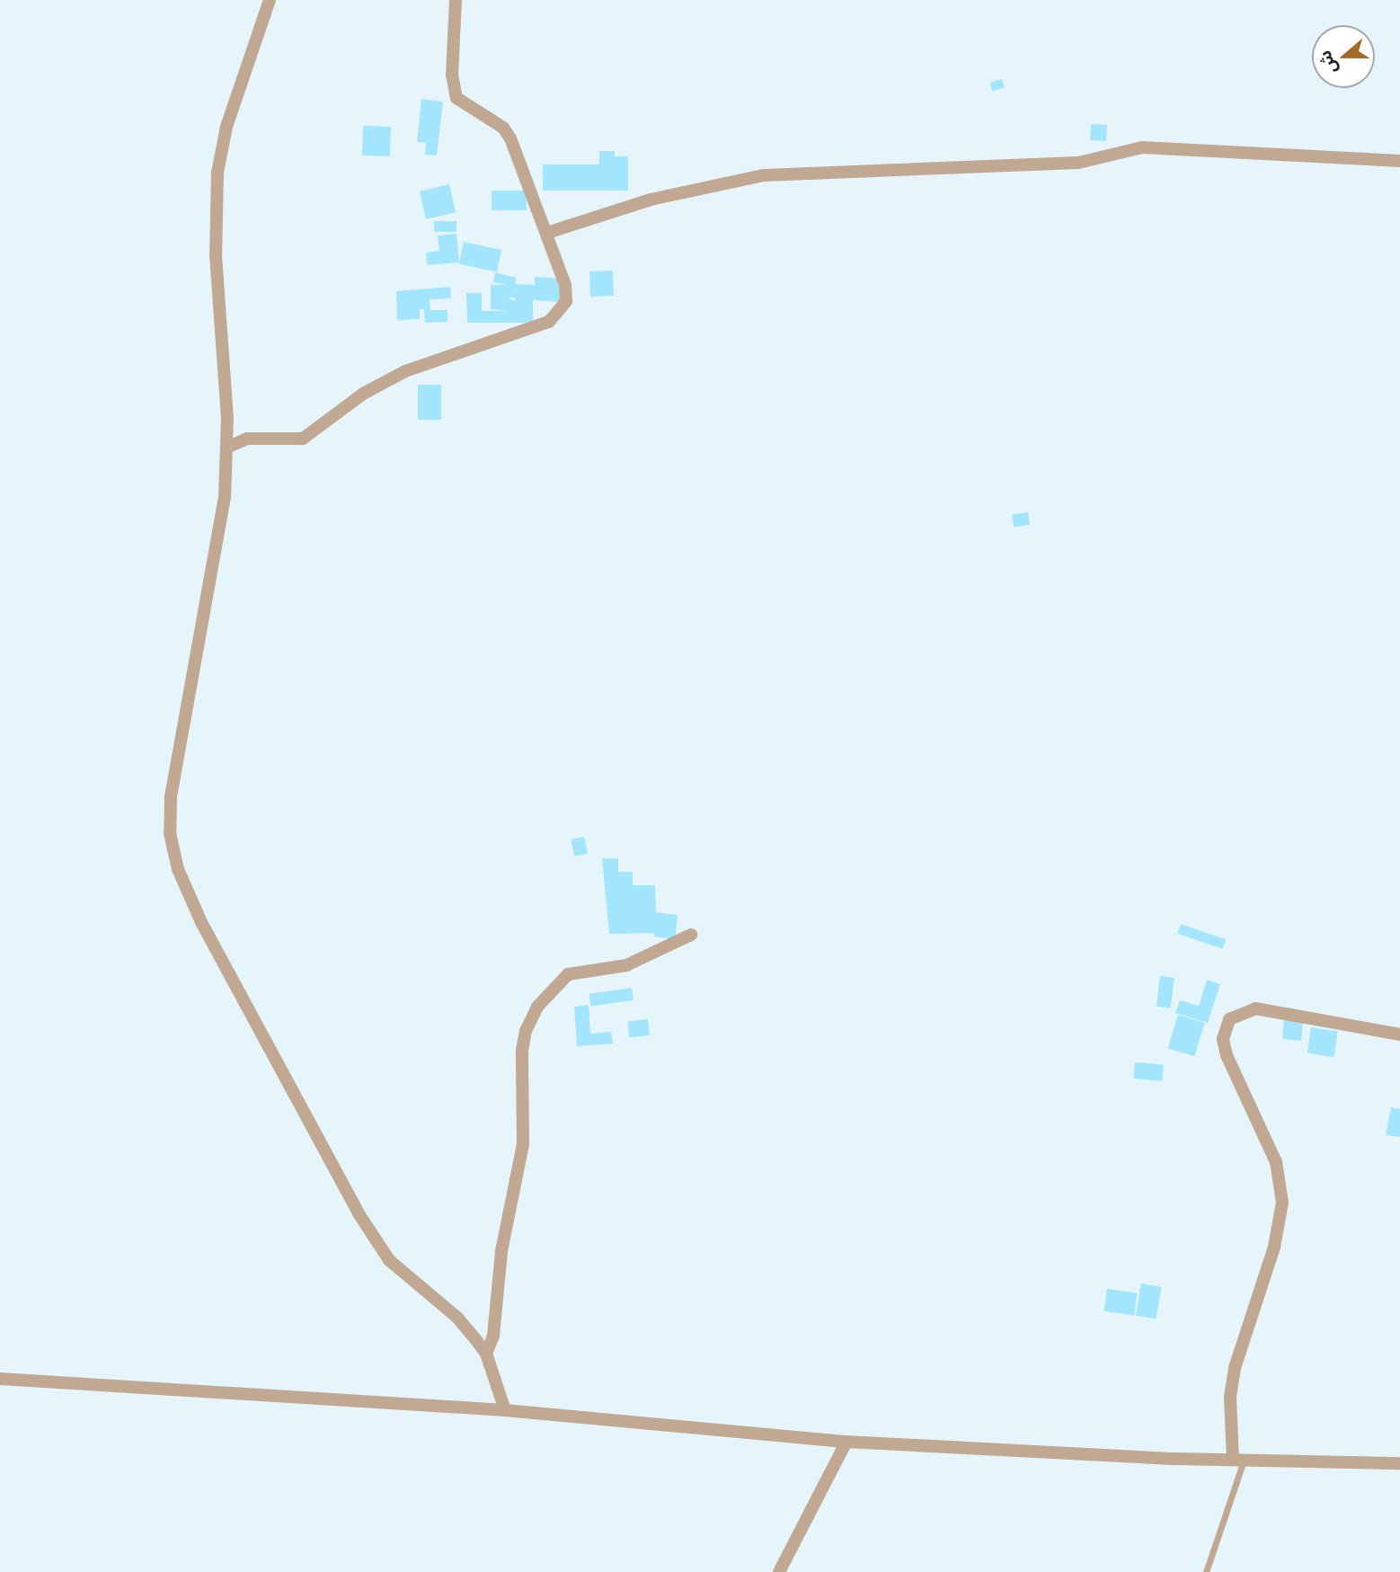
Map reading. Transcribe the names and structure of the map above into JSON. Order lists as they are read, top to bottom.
{
  "north": "left"
}
